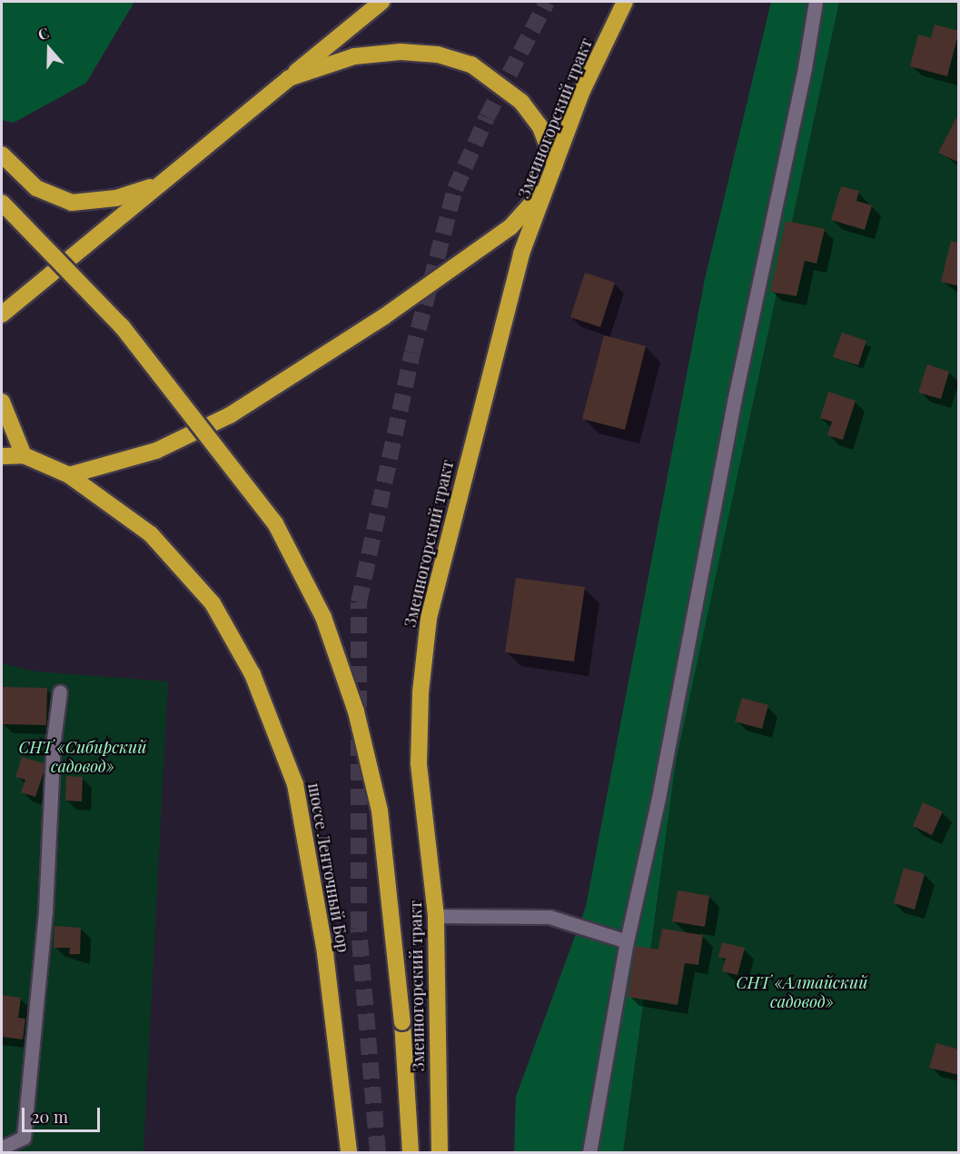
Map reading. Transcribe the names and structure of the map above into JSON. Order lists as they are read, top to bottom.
{
  "streets": {
    "highway": ["Змеиногорский тракт", "шоссе Ленточный Бор"]
  },
  "parks": ["СНТ «Сибирский садовод»", "СНТ «Алтайский садовод»"],
  "scale_bar": "20 m",
  "north": "top"
}
